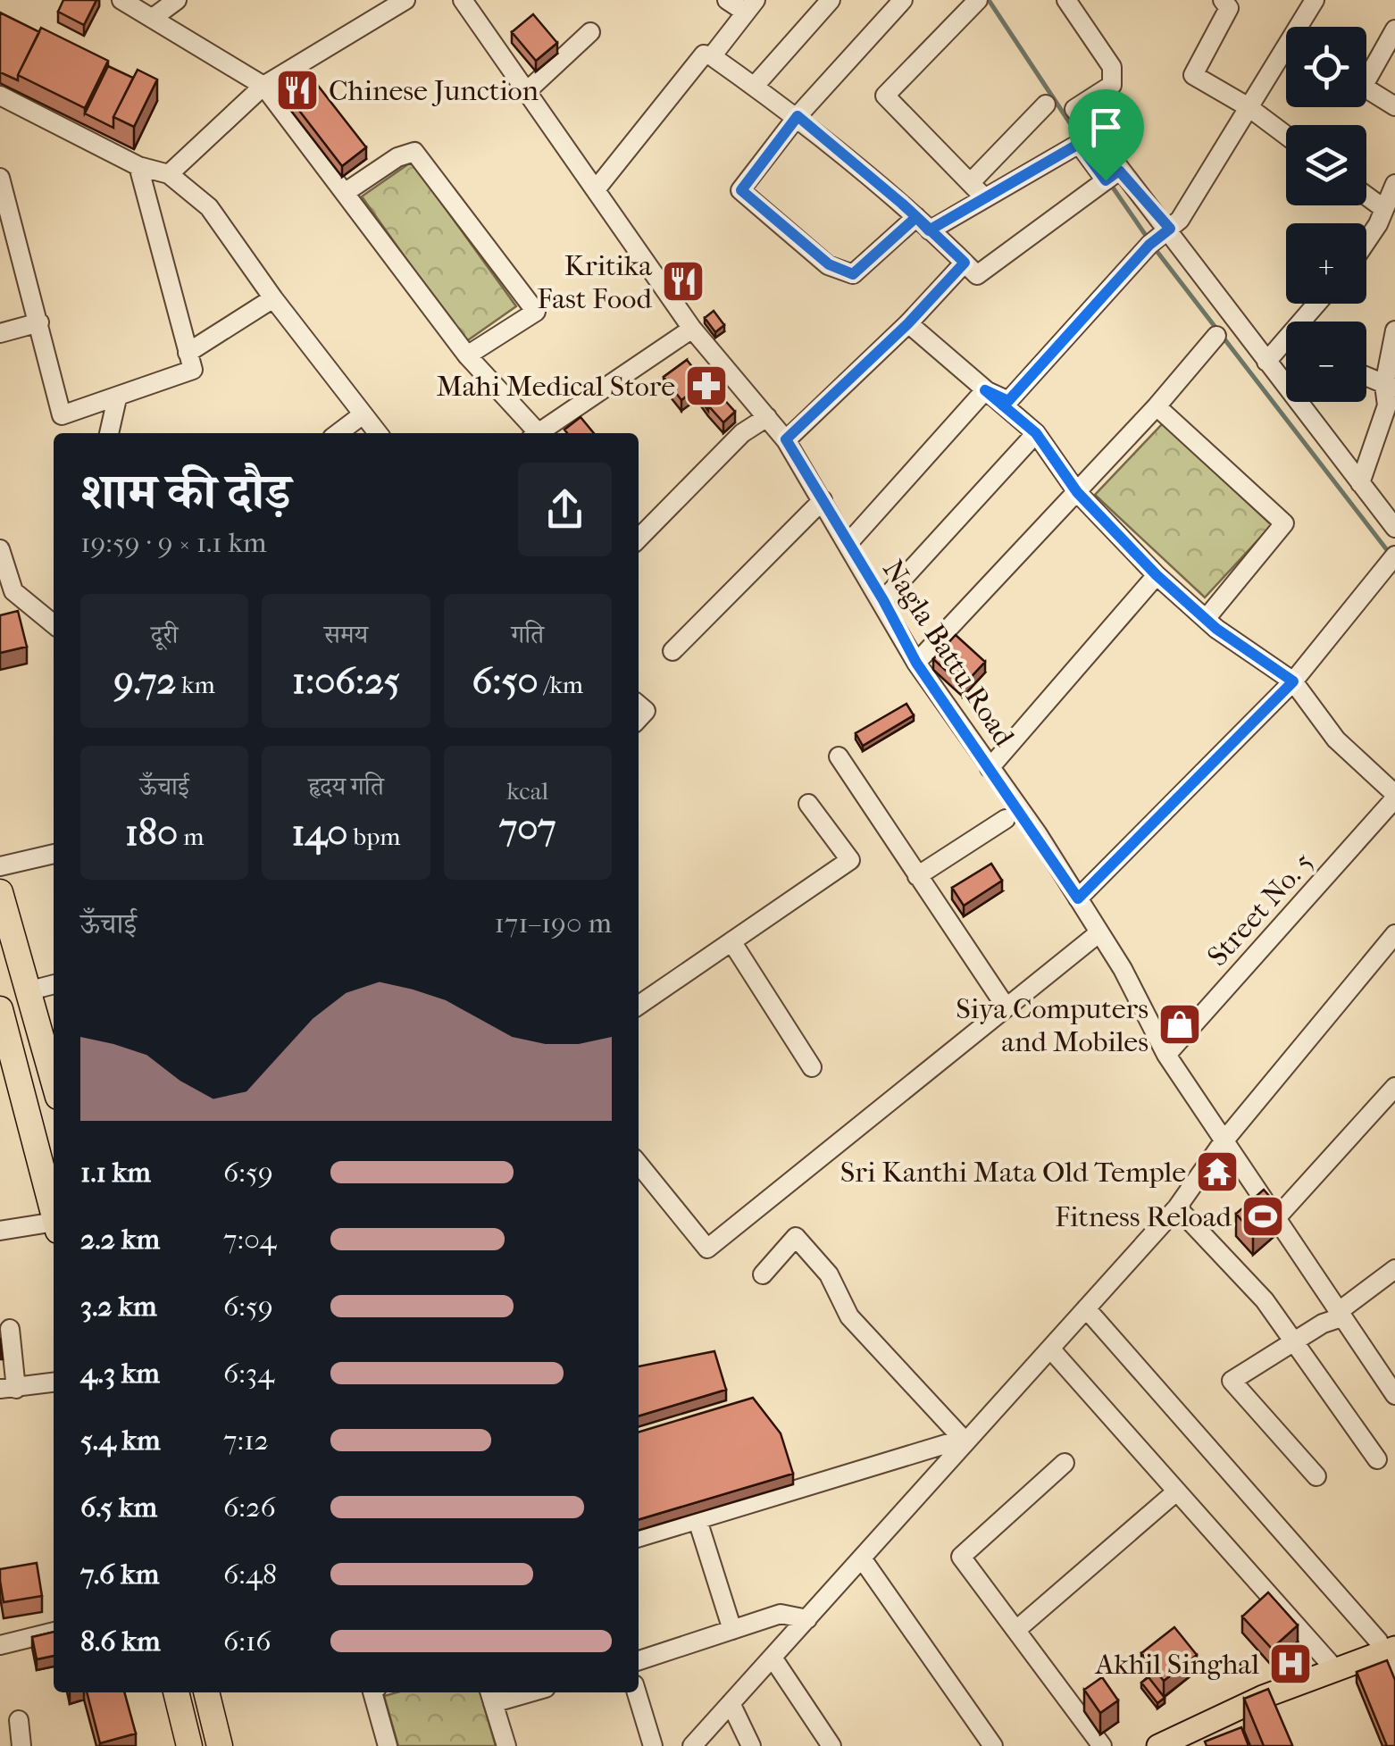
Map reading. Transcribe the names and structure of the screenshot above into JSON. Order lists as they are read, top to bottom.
{
  "streets": {
    "street": ["Nagla Battu Road", "Street No. 5"]
  },
  "crossings": [
    ["Nagla Battu Road", "Street No. 5"]
  ],
  "places": {
    "restaurant": ["Chinese Junction", "Kritika Fast Food"],
    "pharmacy": ["Mahi Medical Store"],
    "shop": ["Siya Computers and Mobiles"],
    "temple": ["Sri Kanthi Mata Old Temple"],
    "sports": ["Fitness Reload"],
    "hospital": ["Akhil Singhal"]
  },
  "page": {
    "map_buttons": ["+", "−"],
    "heading": ["शाम की दौड़", "19:59 · 9 × 1.1 km"],
    "stats": [
      ["दूरी", "9.72 km"],
      ["समय", "1:06:25"],
      ["गति", "6:50 /km"],
      ["ऊँचाई", "180 m"],
      ["हृदय गति", "140 bpm"],
      ["kcal", "707"]
    ],
    "chart": ["ऊँचाई", "171–190 m"],
    "list": [
      {
        "name": "1.1 km",
        "note": "6:59"
      },
      {
        "name": "2.2 km",
        "note": "7:04"
      },
      {
        "name": "3.2 km",
        "note": "6:59"
      },
      {
        "name": "4.3 km",
        "note": "6:34"
      },
      {
        "name": "5.4 km",
        "note": "7:12"
      },
      {
        "name": "6.5 km",
        "note": "6:26"
      },
      {
        "name": "7.6 km",
        "note": "6:48"
      },
      {
        "name": "8.6 km",
        "note": "6:16"
      }
    ]
  }
}
